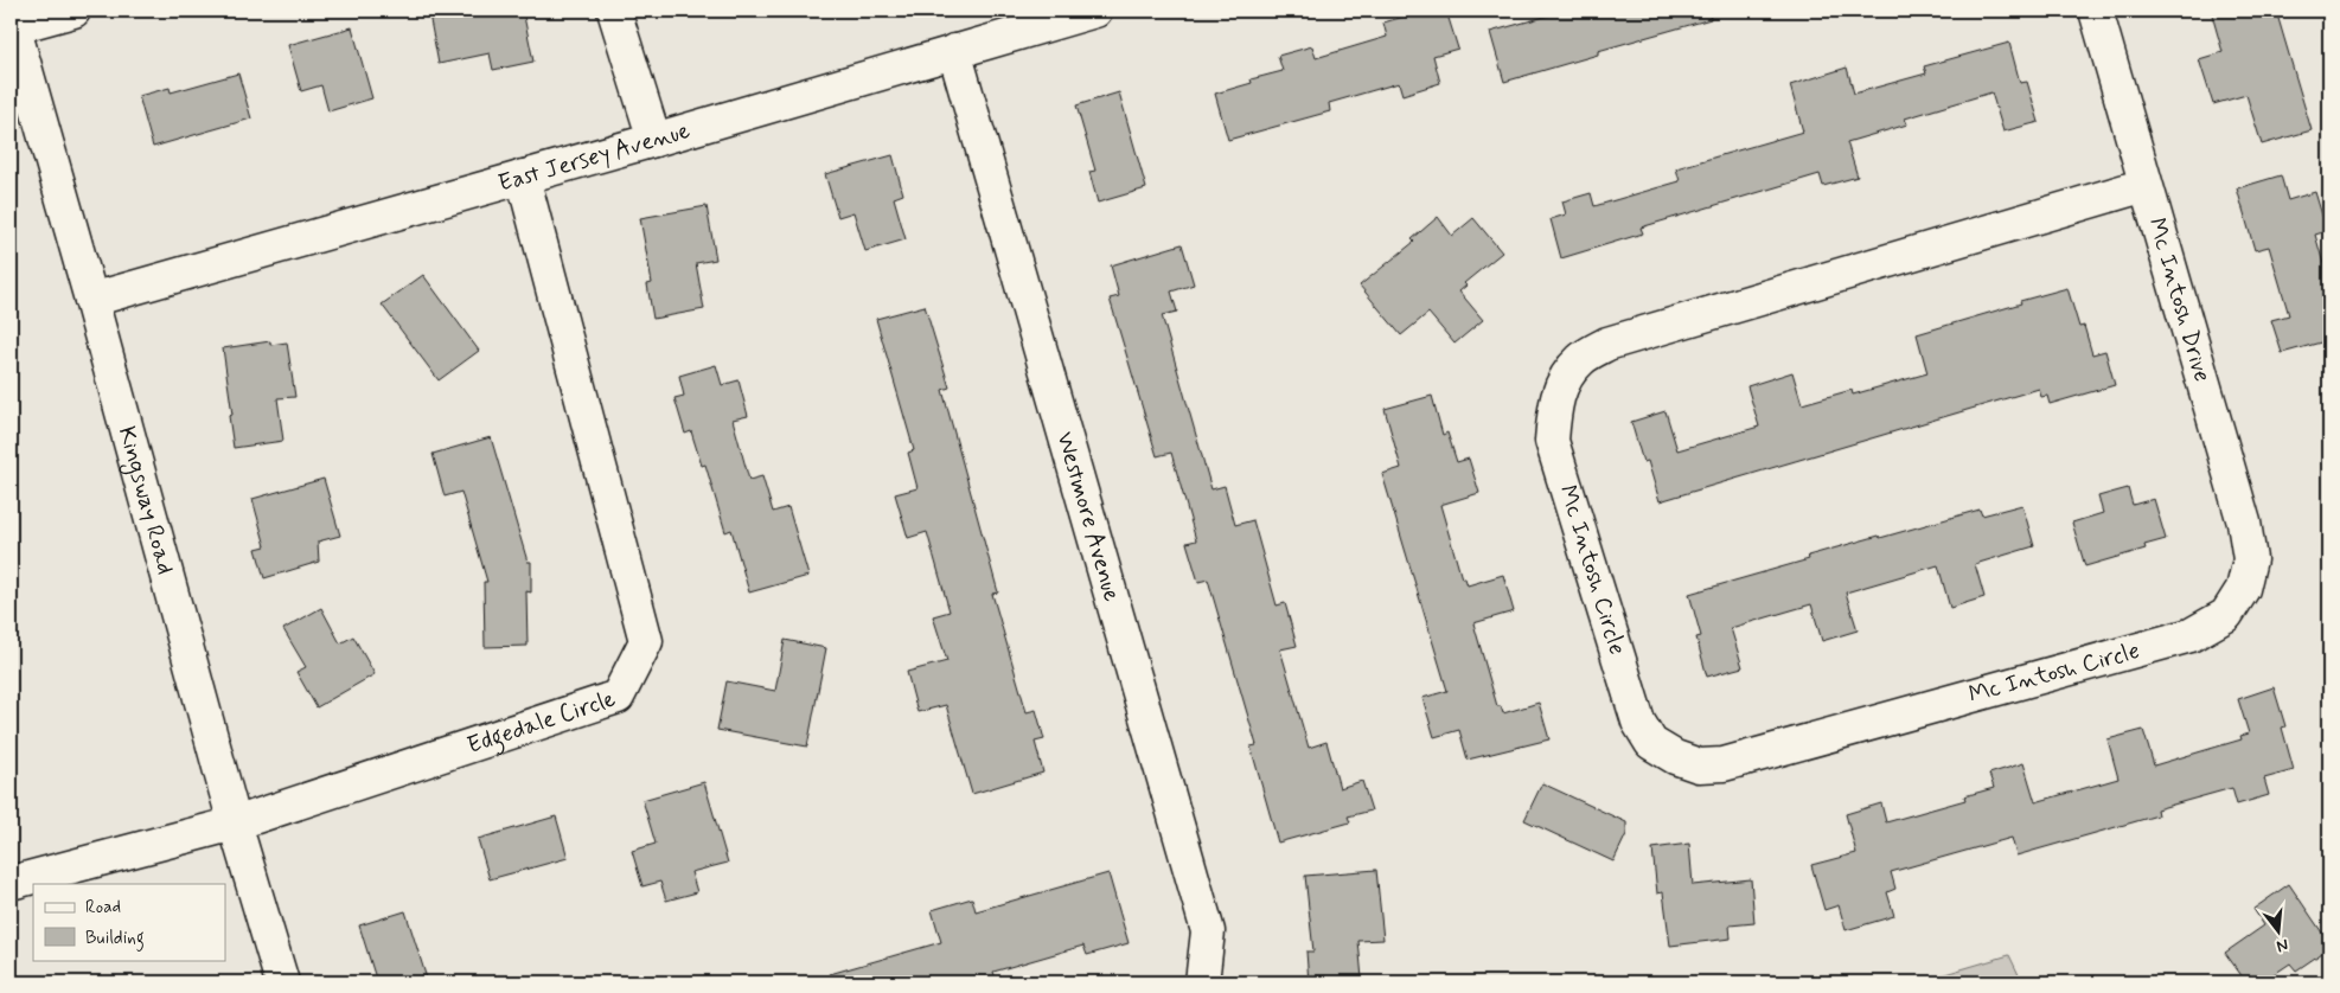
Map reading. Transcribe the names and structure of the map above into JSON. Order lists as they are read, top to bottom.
{
  "streets": {
    "street": [
      "East Jersey Avenue",
      "Mc Intosh Drive",
      "Kingsway Road",
      "Westmore Avenue",
      "Mc Intosh Circle",
      "Edgedale Circle"
    ]
  },
  "crossings": [
    ["East Jersey Avenue", "Kingsway Road"],
    ["East Jersey Avenue", "Westmore Avenue"],
    ["East Jersey Avenue", "Edgedale Circle"],
    ["Mc Intosh Drive", "Mc Intosh Circle"],
    ["Kingsway Road", "Edgedale Circle"]
  ],
  "legend": ["Road", "Building"],
  "north": "bottom"
}
